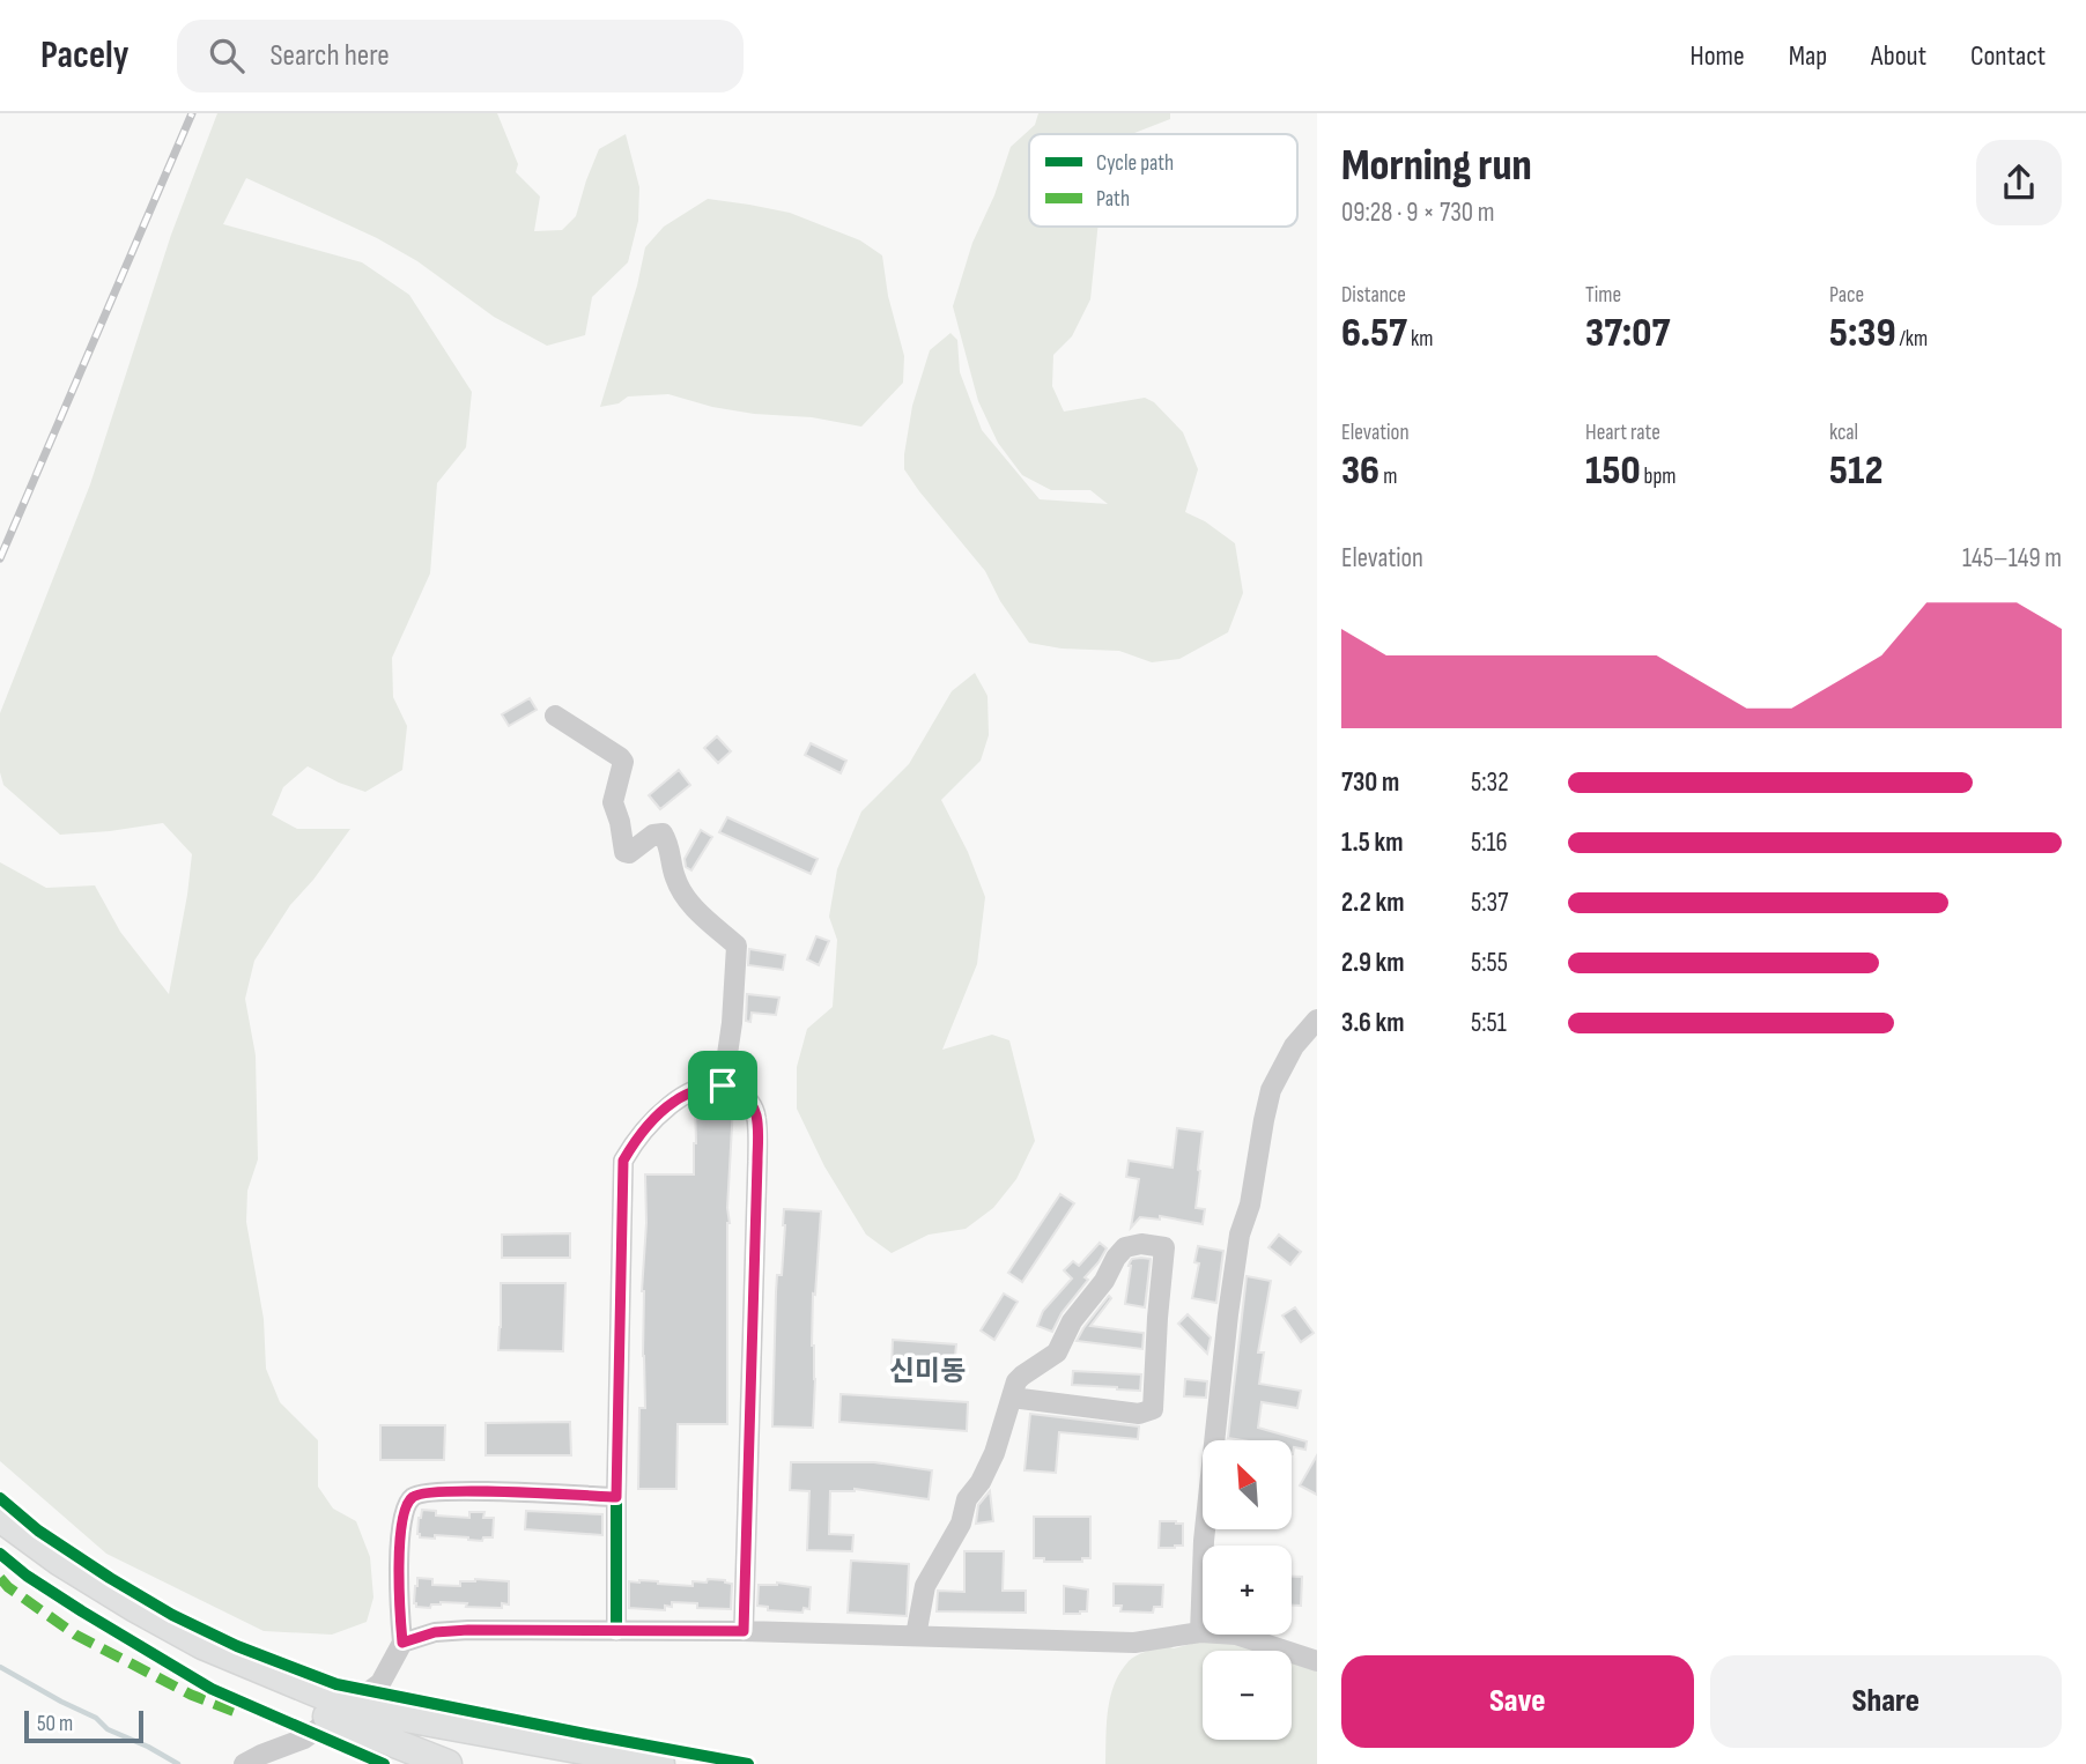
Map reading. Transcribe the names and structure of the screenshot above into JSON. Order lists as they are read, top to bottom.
{
  "districts": ["신미동"],
  "legend": ["Cycle path", "Path"],
  "scale_bar": "50 m",
  "north": "top left",
  "page": {
    "header": "Pacely",
    "search": "Search here",
    "nav": [
      "Home",
      "Map",
      "About",
      "Contact"
    ],
    "heading": ["Morning run", "09:28 · 9 × 730 m"],
    "stats": [
      ["Distance", "6.57 km"],
      ["Time", "37:07"],
      ["Pace", "5:39 /km"],
      ["Elevation", "36 m"],
      ["Heart rate", "150 bpm"],
      ["kcal", "512"]
    ],
    "chart": ["Elevation", "145–149 m"],
    "list": [
      {
        "name": "730 m",
        "note": "5:32"
      },
      {
        "name": "1.5 km",
        "note": "5:16"
      },
      {
        "name": "2.2 km",
        "note": "5:37"
      },
      {
        "name": "2.9 km",
        "note": "5:55"
      },
      {
        "name": "3.6 km",
        "note": "5:51"
      }
    ],
    "map_buttons": ["+", "−"],
    "buttons": ["Save", "Share"],
    "scale": "50 m"
  }
}
